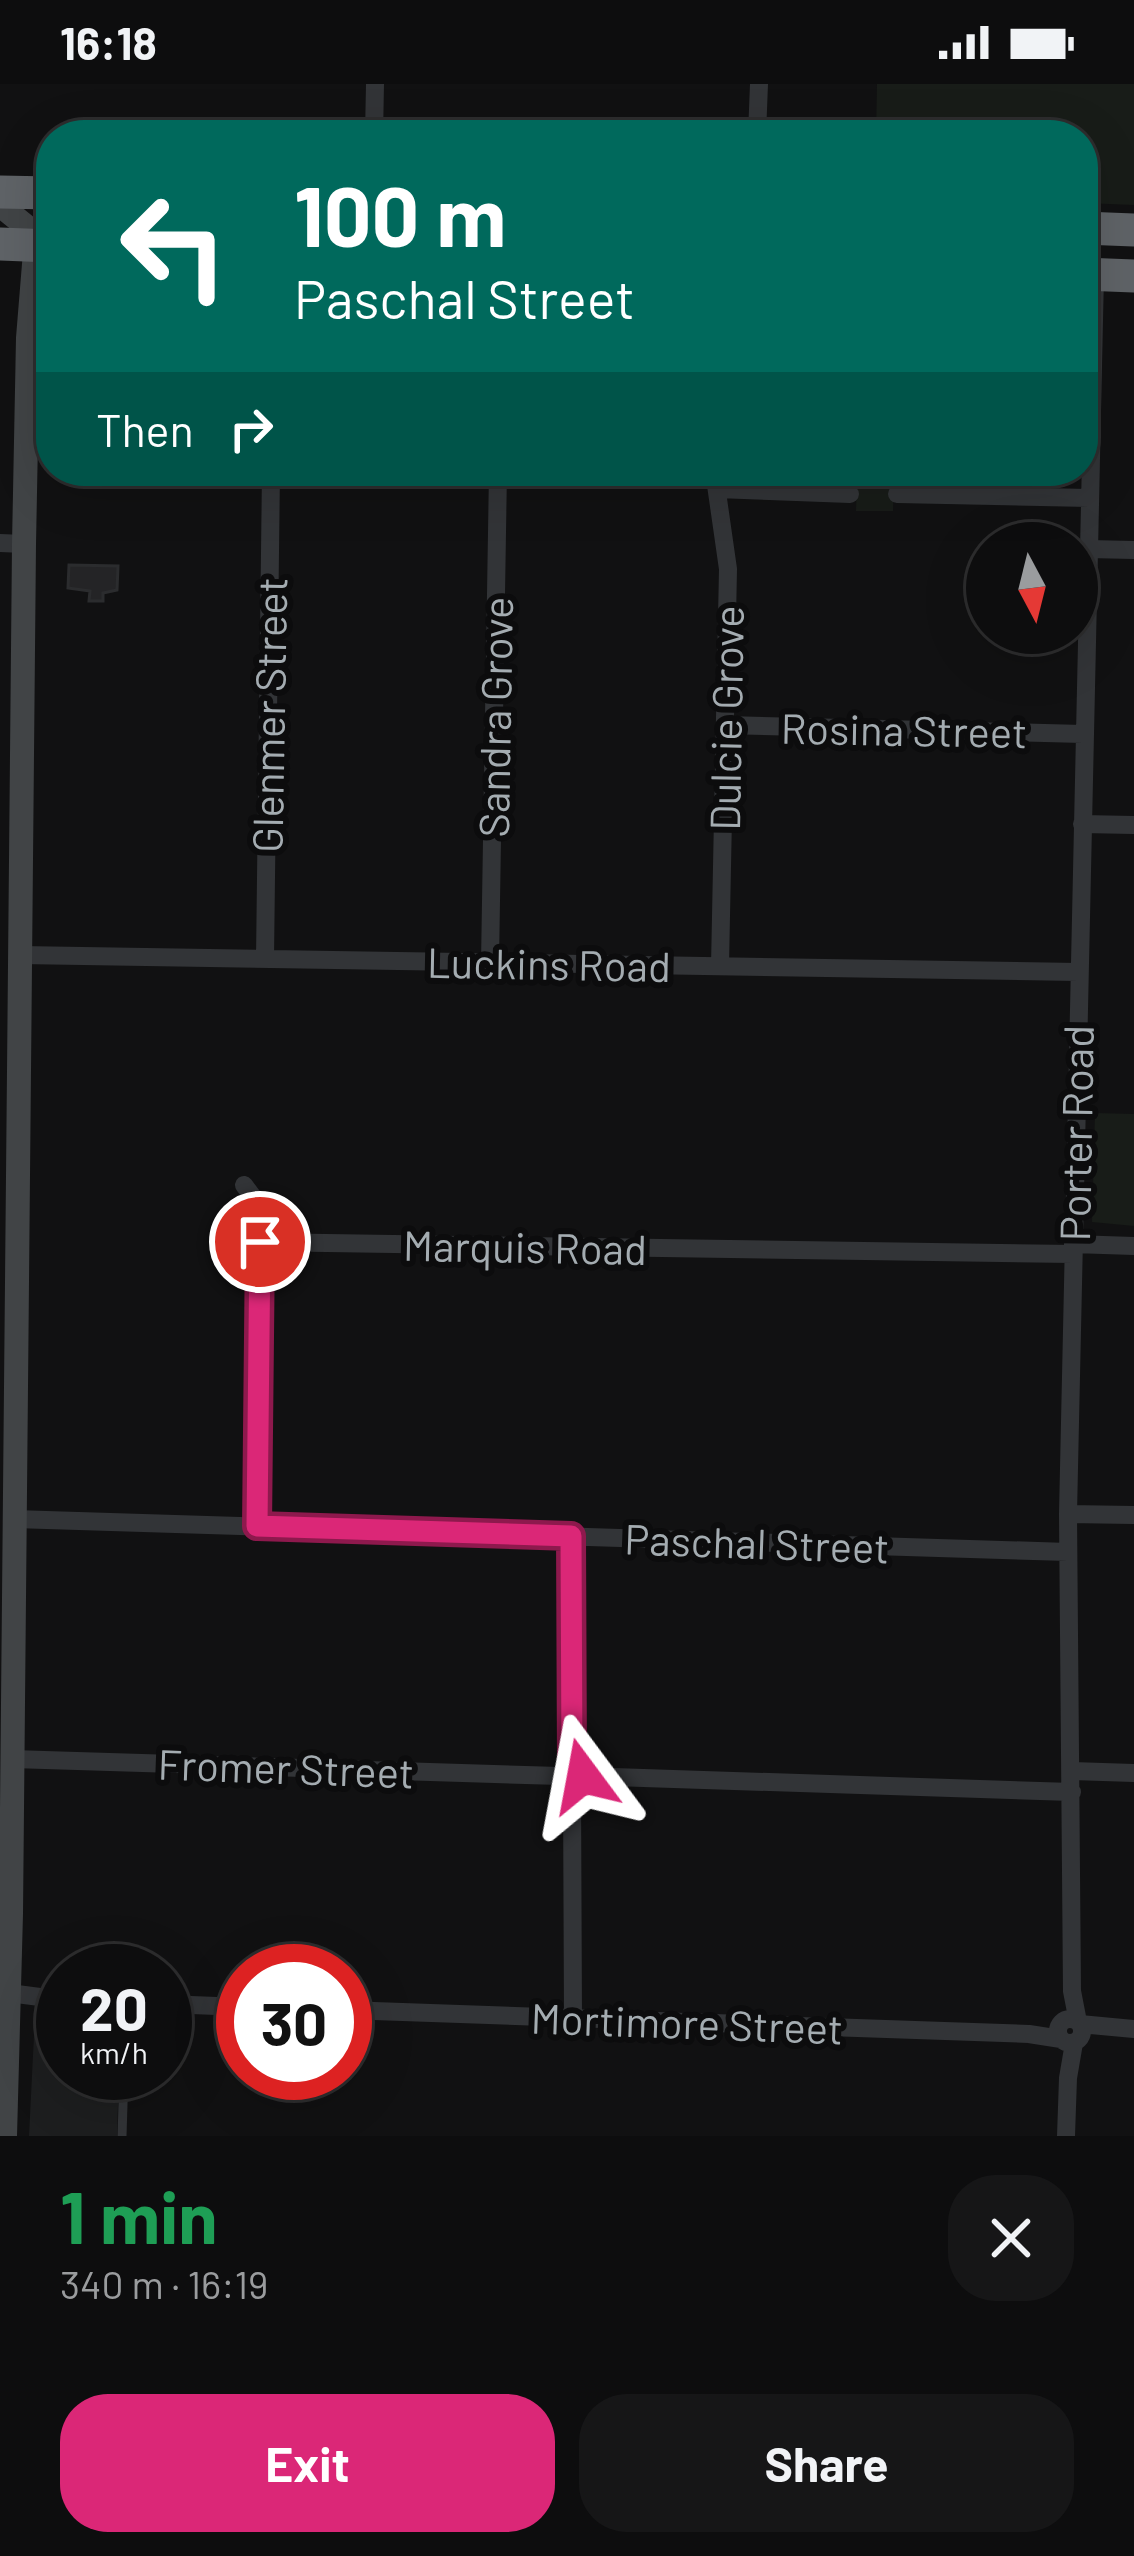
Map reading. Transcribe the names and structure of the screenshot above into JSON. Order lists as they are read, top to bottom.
{
  "streets": {
    "street": [
      "Glenmer Street",
      "Sandra Grove",
      "Dulcie Grove",
      "Rosina Street",
      "Luckins Road",
      "Porter Road",
      "Marquis Road",
      "Paschal Street",
      "Fromer Street",
      "Mortimore Street"
    ]
  },
  "crossings": [
    ["Glenmer Street", "Luckins Road"],
    ["Sandra Grove", "Luckins Road"],
    ["Dulcie Grove", "Rosina Street"],
    ["Dulcie Grove", "Luckins Road"],
    ["Rosina Street", "Porter Road"],
    ["Luckins Road", "Porter Road"],
    ["Porter Road", "Marquis Road"],
    ["Porter Road", "Paschal Street"],
    ["Porter Road", "Fromer Street"],
    ["Porter Road", "Mortimore Street"]
  ],
  "north": "bottom",
  "page": {
    "status": "16:18",
    "turn": ["100 m", "Paschal Street"],
    "then": "Then",
    "speed": "20 km/h",
    "limit": "30",
    "heading": ["1 min", "340 m · 16:19"],
    "buttons": ["Exit", "Share"]
  }
}
